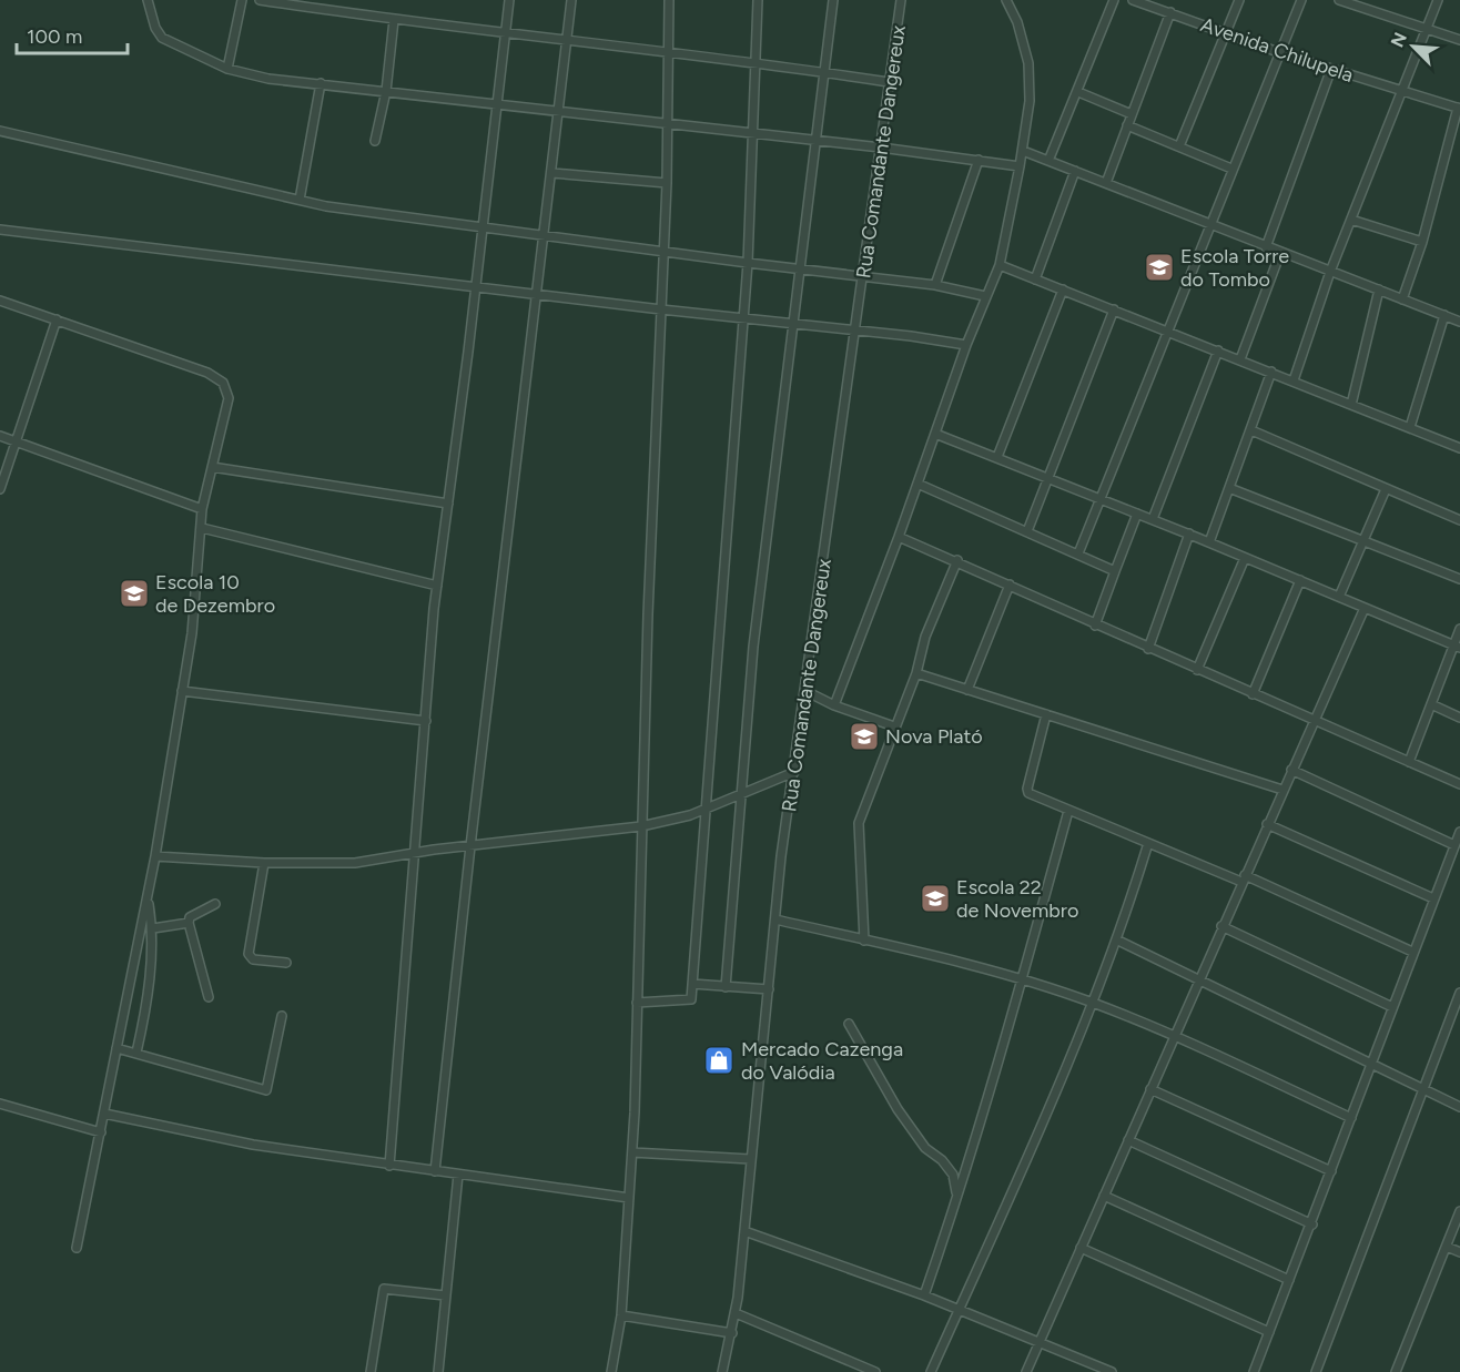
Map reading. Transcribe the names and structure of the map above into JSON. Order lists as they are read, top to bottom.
{
  "streets": {
    "street": ["Avenida Chilupela", "Rua Comandante Dangereux"]
  },
  "places": {
    "school or university": [
      "Escola Torre do Tombo",
      "Escola 10 de Dezembro",
      "Nova Plató",
      "Escola 22 de Novembro"
    ],
    "shop": ["Mercado Cazenga do Valódia"]
  },
  "scale_bar": "100 m",
  "north": "top left"
}
